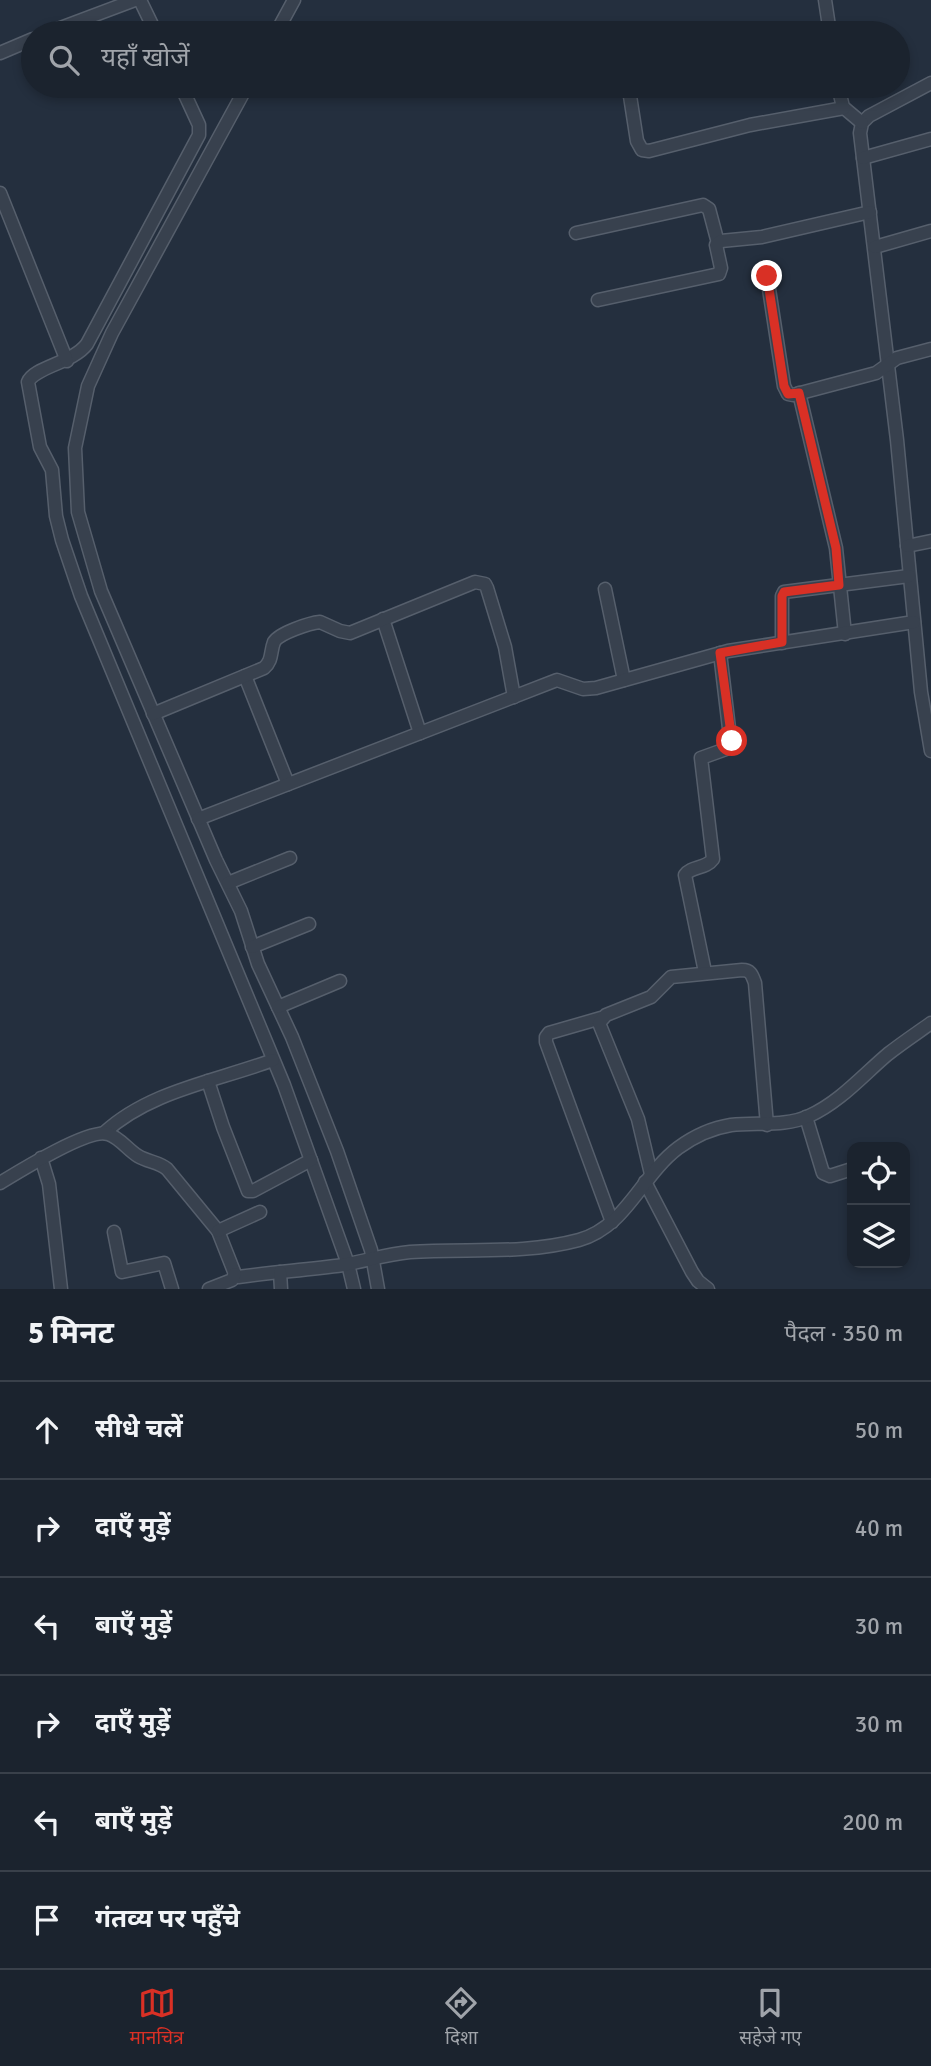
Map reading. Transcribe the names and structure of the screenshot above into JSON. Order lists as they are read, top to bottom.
{
  "page": {
    "search": "यहाँ खोजें",
    "heading": ["5 मिनट", "पैदल · 350 m"],
    "list": [
      ["सीधे चलें", "50 m"],
      ["दाएँ मुड़ें", "40 m"],
      ["बाएँ मुड़ें", "30 m"],
      ["दाएँ मुड़ें", "30 m"],
      ["बाएँ मुड़ें", "200 m"],
      "गंतव्य पर पहुँचे"
    ],
    "nav": ["मानचित्र", "दिशा", "सहेजे गए"]
  }
}
